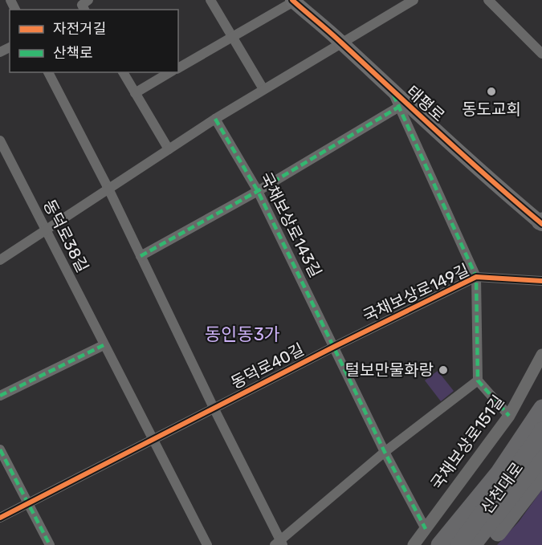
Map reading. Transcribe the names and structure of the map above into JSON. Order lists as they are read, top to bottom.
{
  "streets": {
    "highway": ["신천대로"],
    "main road": ["태평로"],
    "street": [
      "국채보상로143길",
      "동덕로38길",
      "국채보상로149길",
      "동덕로40길",
      "국채보상로151길"
    ]
  },
  "crossings": [
    ["태평로", "국채보상로149길"],
    ["국채보상로143길", "국채보상로149길"],
    ["국채보상로143길", "동덕로40길"],
    ["동덕로38길", "동덕로40길"],
    ["국채보상로149길", "동덕로40길"]
  ],
  "districts": ["동인동3가"],
  "places": ["동도교회", "털보만물화랑"],
  "legend": ["자전거길", "산책로"]
}
